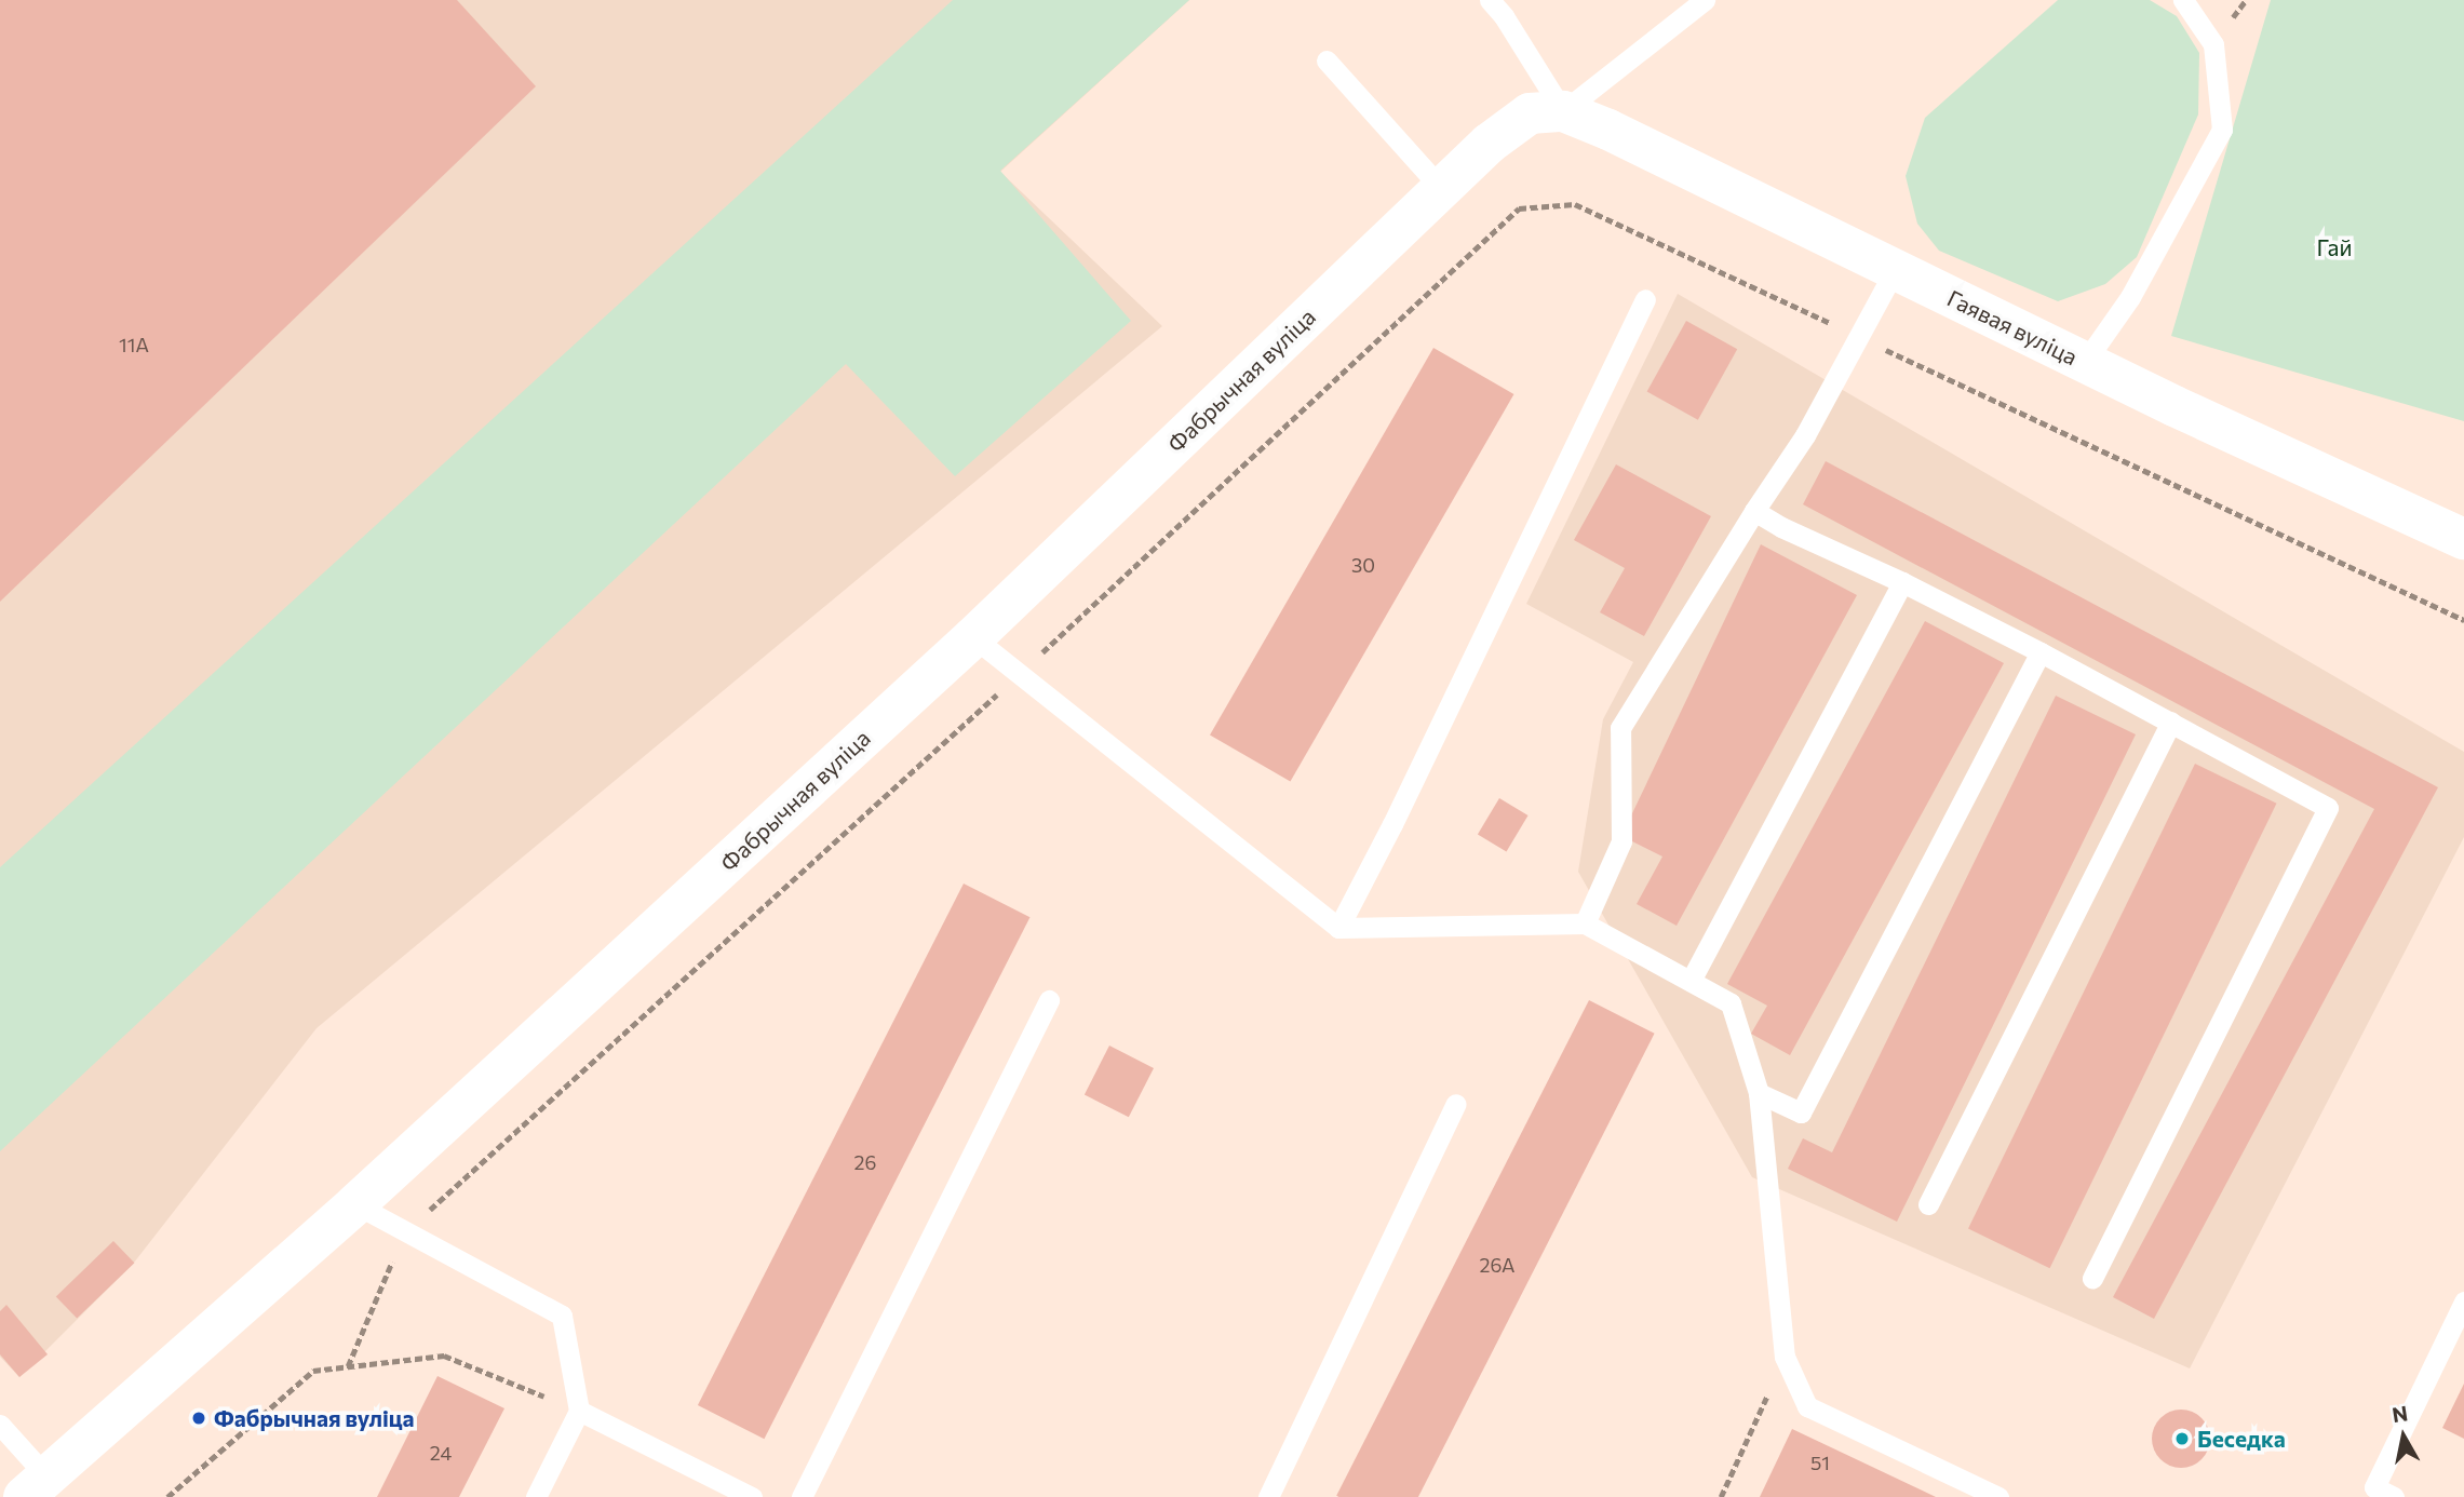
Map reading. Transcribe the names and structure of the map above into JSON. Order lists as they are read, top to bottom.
{
  "streets": {
    "main road": ["Гаявая вуліца", "Фабрычная вуліца"]
  },
  "crossings": [
    ["Гаявая вуліца", "Фабрычная вуліца"]
  ],
  "parks": ["Гай"],
  "places": ["Фабрычная вуліца", "Беседка"],
  "house_numbers": [
    "11А",
    "30",
    "26",
    "26А",
    "24",
    "51"
  ],
  "north": "top"
}
